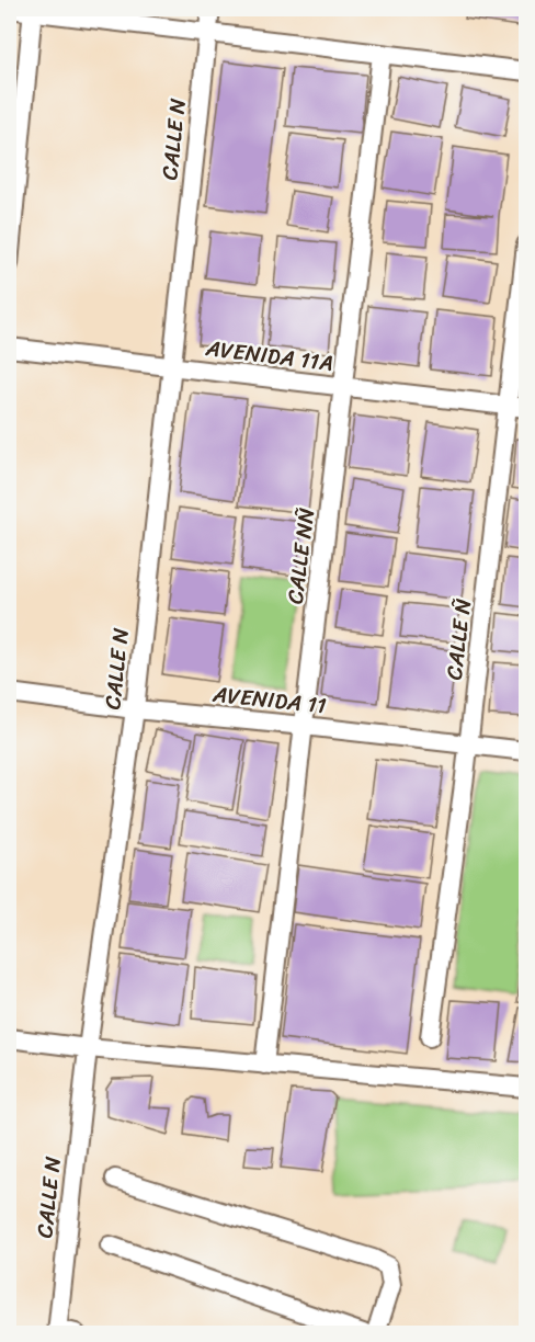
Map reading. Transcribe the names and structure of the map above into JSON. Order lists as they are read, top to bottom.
{
  "streets": {
    "street": [
      "CALLE N",
      "AVENIDA 11A",
      "CALLE NÑ",
      "CALLE Ñ",
      "AVENIDA 11"
    ]
  },
  "crossings": [
    ["CALLE N", "AVENIDA 11A"],
    ["CALLE N", "AVENIDA 11"],
    ["AVENIDA 11A", "CALLE NÑ"],
    ["AVENIDA 11A", "CALLE Ñ"],
    ["CALLE NÑ", "AVENIDA 11"],
    ["CALLE Ñ", "AVENIDA 11"]
  ]
}
